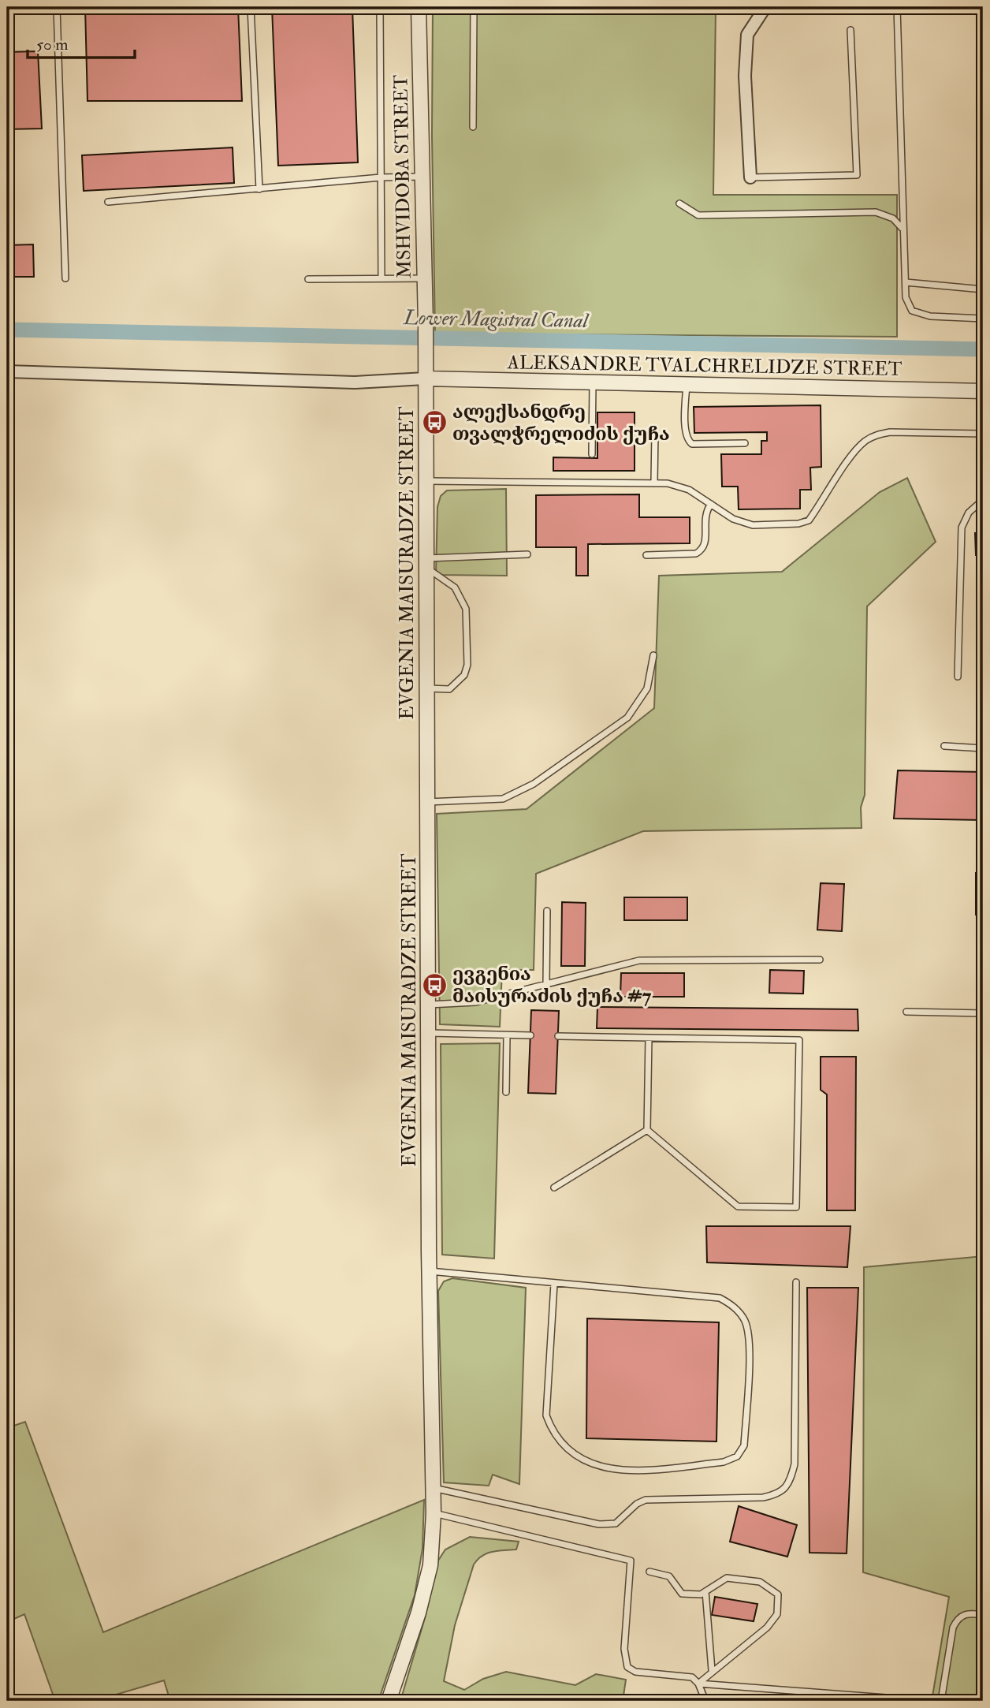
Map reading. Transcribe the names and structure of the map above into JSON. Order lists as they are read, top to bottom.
{
  "streets": {
    "street": ["MSHVIDOBA STREET", "ALEKSANDRE TVALCHRELIDZE STREET", "EVGENIA MAISURADZE STREET"]
  },
  "crossings": [
    ["MSHVIDOBA STREET", "ALEKSANDRE TVALCHRELIDZE STREET"],
    ["MSHVIDOBA STREET", "EVGENIA MAISURADZE STREET"],
    ["ALEKSANDRE TVALCHRELIDZE STREET", "EVGENIA MAISURADZE STREET"]
  ],
  "water": ["Lower Magistral Canal"],
  "places": {
    "bus stop": ["ალექსანდრე თვალჭრელიძის ქუჩა", "ევგენია მაისურაძის ქუჩა #7"]
  },
  "scale_bar": "50 m"
}
